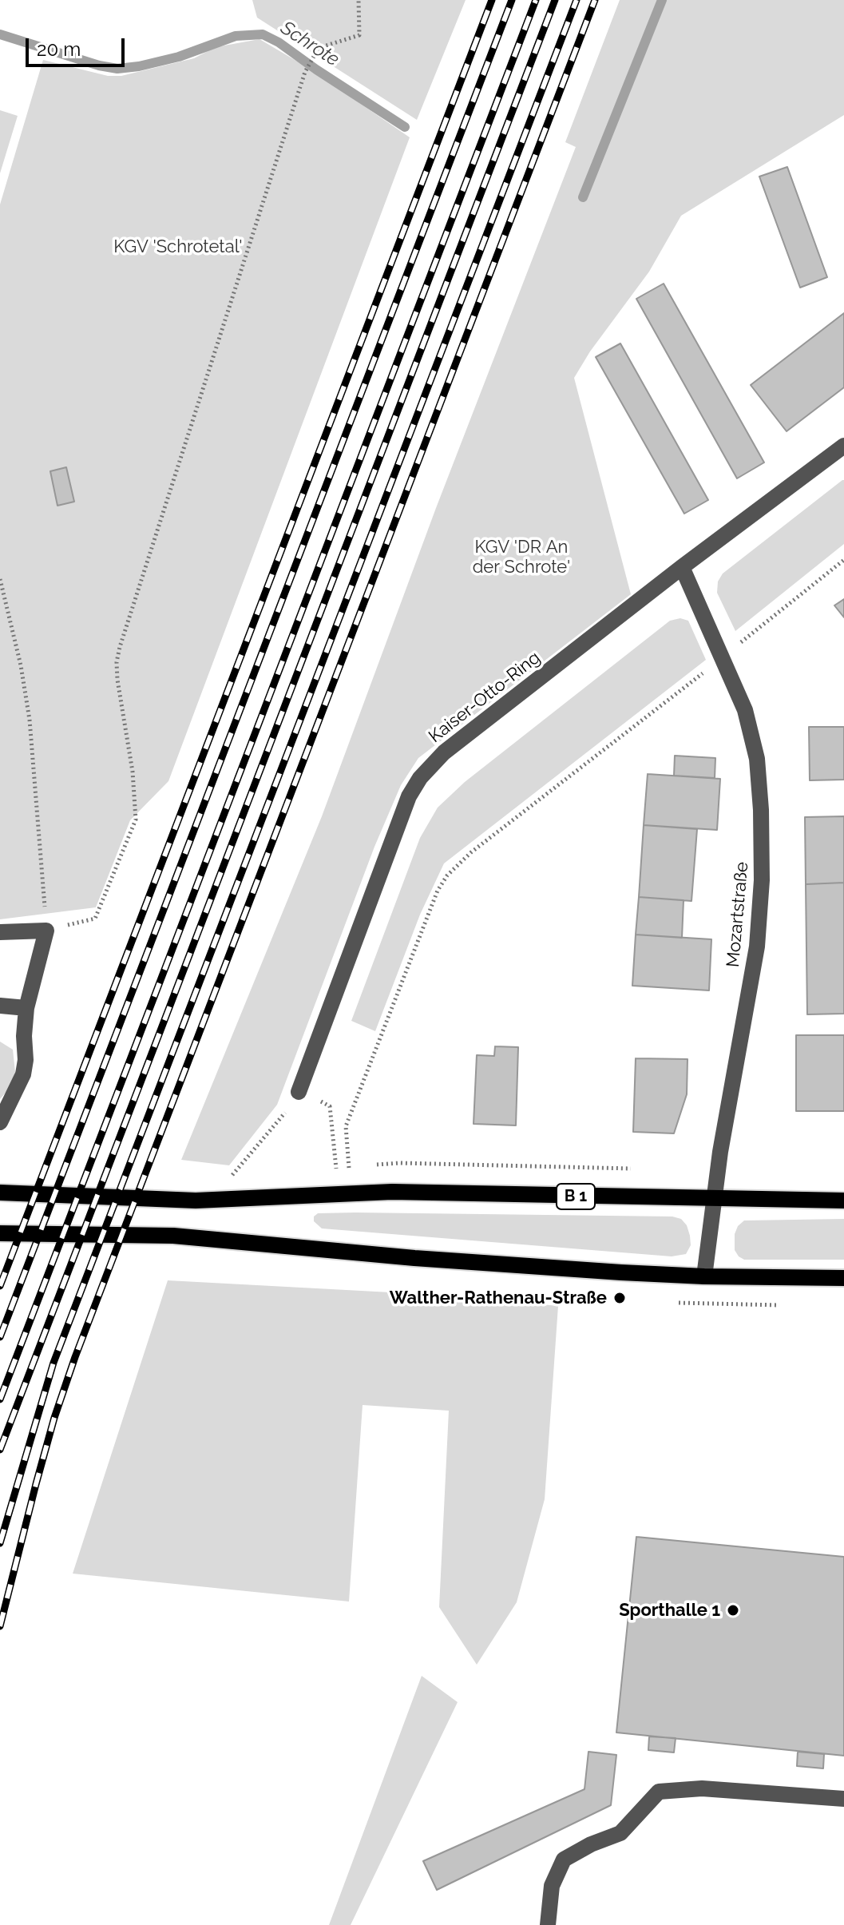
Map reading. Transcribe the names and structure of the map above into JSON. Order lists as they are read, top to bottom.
{
  "streets": {
    "main road": ["B 1"],
    "street": ["Kaiser-Otto-Ring", "Mozartstraße"]
  },
  "crossings": [
    ["Kaiser-Otto-Ring", "Mozartstraße"],
    ["Mozartstraße", "B 1"]
  ],
  "water": ["Schrote"],
  "parks": ["KGV 'Schrotetal'", "KGV 'DR An der Schrote'"],
  "places": ["Walther-Rathenau-Straße", "Sporthalle 1"],
  "scale_bar": "20 m"
}
